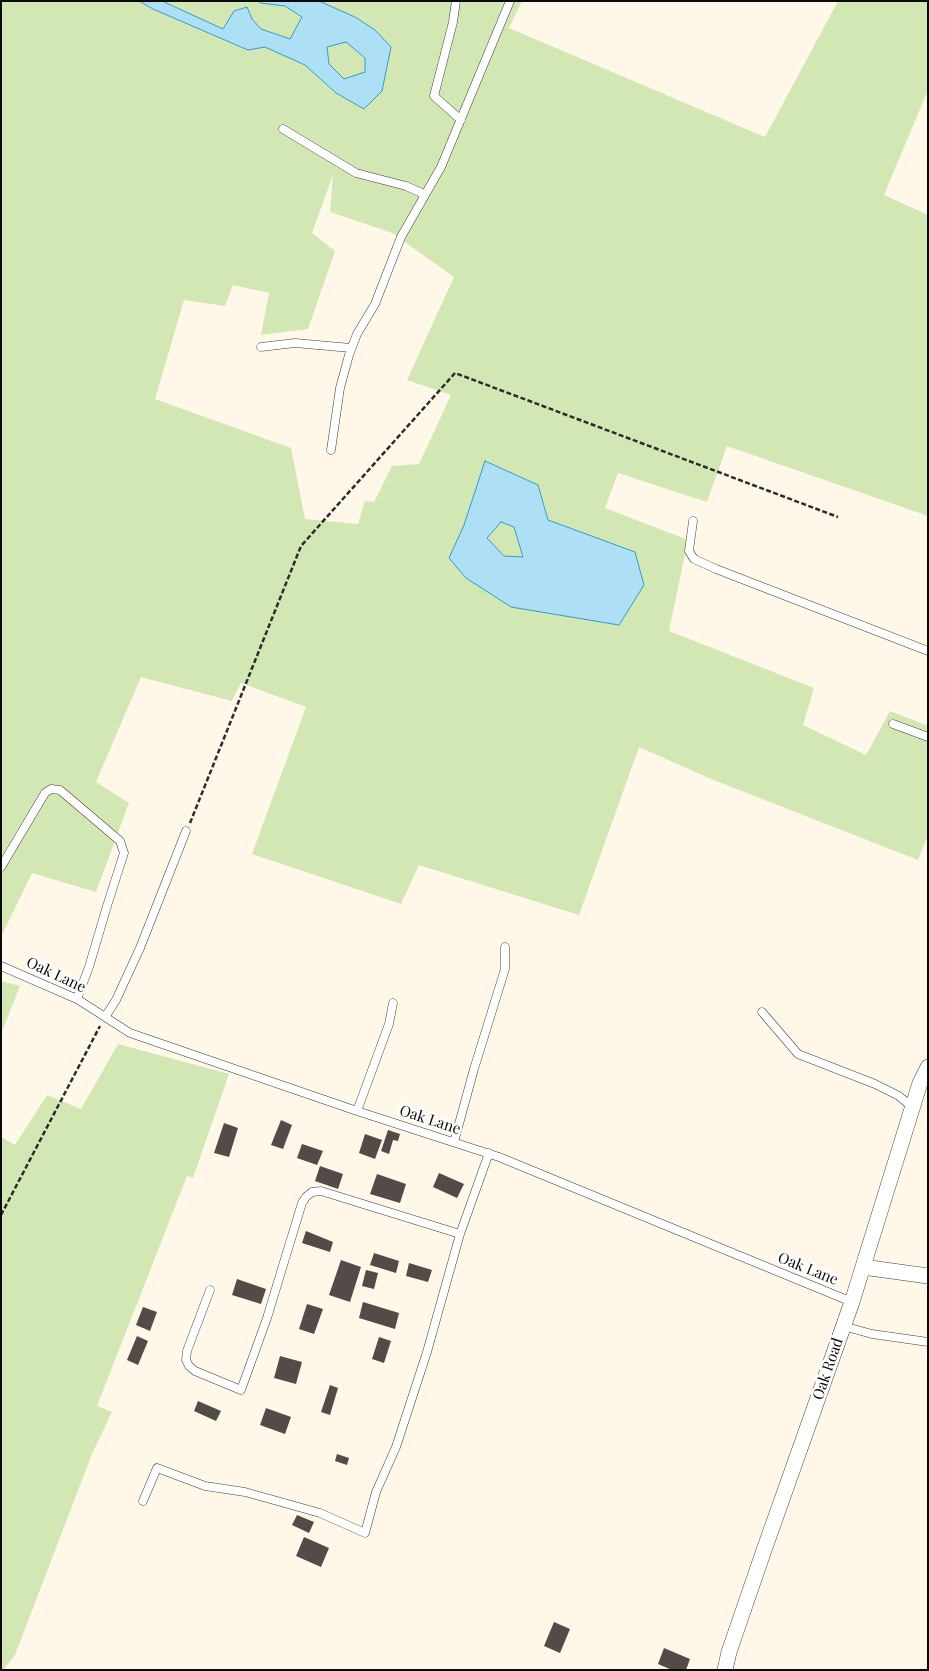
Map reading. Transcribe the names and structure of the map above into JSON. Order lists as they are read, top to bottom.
{
  "streets": {
    "street": ["Oak Road"],
    "lane": ["Oak Lane"]
  },
  "crossings": [
    ["Oak Lane", "Oak Road"]
  ]
}
